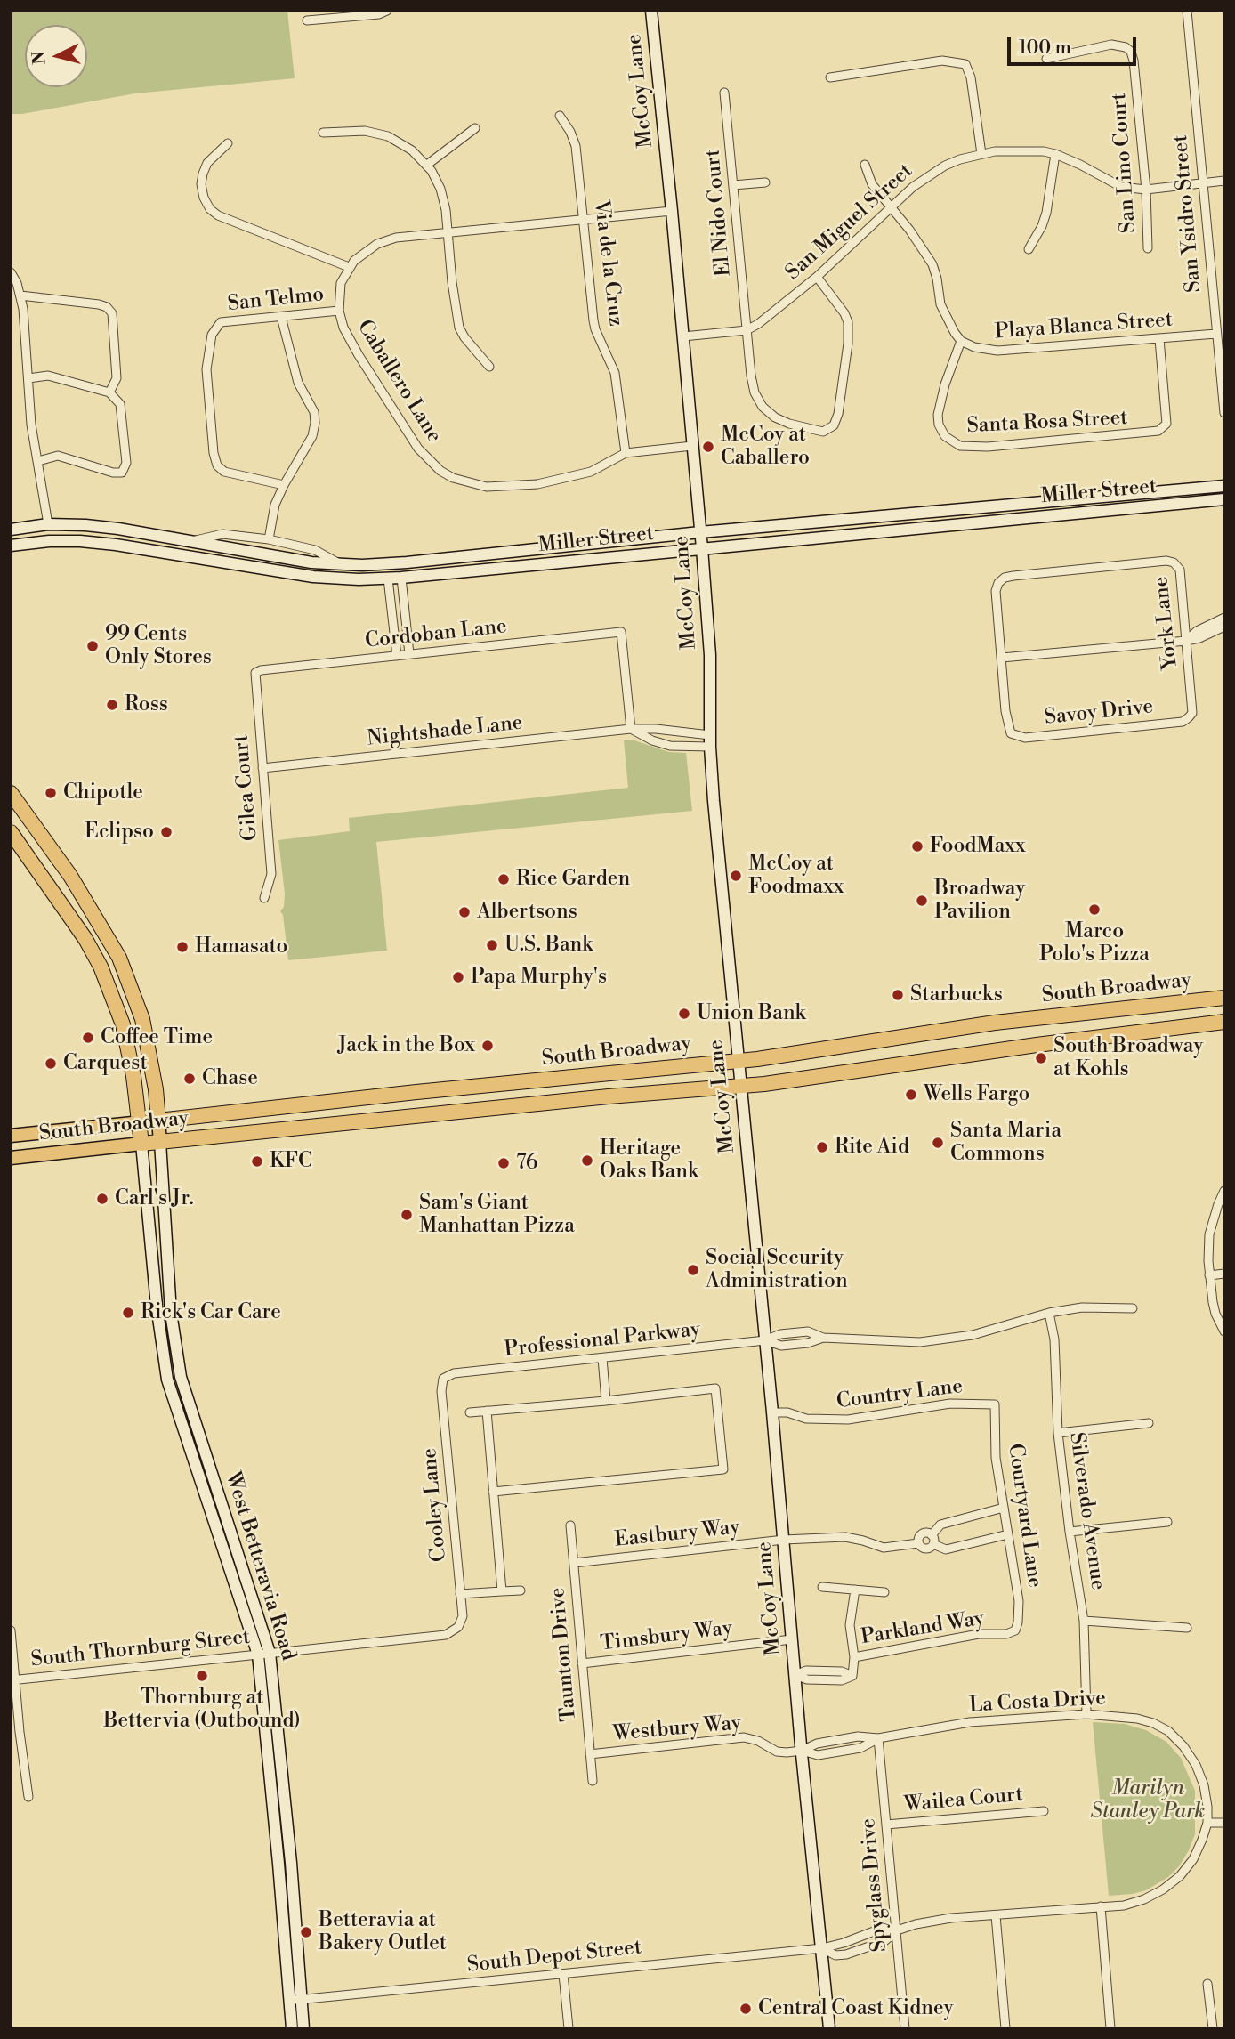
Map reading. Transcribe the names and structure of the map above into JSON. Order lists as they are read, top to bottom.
{
  "streets": {
    "highway": ["South Broadway", "West Betteravia Road"],
    "street": [
      "McCoy Lane",
      "San Lino Court",
      "El Nido Court",
      "San Ysidro Street",
      "San Miguel Street",
      "Via de la Cruz",
      "San Telmo",
      "Playa Blanca Street",
      "Caballero Lane",
      "Santa Rosa Street",
      "Miller Street",
      "York Lane",
      "Cordoban Lane",
      "Savoy Drive",
      "Nightshade Lane",
      "Gilea Court",
      "Professional Parkway",
      "Country Lane",
      "Cooley Lane",
      "Silverado Avenue",
      "Courtyard Lane",
      "Eastbury Way",
      "Parkland Way",
      "Timsbury Way",
      "South Thornburg Street",
      "Taunton Drive",
      "La Costa Drive",
      "Westbury Way",
      "Wailea Court",
      "Spyglass Drive",
      "South Depot Street"
    ]
  },
  "crossings": [
    ["McCoy Lane", "San Miguel Street"],
    ["McCoy Lane", "Caballero Lane"],
    ["McCoy Lane", "Miller Street"],
    ["McCoy Lane", "Nightshade Lane"],
    ["McCoy Lane", "South Broadway"],
    ["McCoy Lane", "Professional Parkway"],
    ["McCoy Lane", "Country Lane"],
    ["McCoy Lane", "Eastbury Way"],
    ["McCoy Lane", "Parkland Way"],
    ["McCoy Lane", "Timsbury Way"],
    ["McCoy Lane", "La Costa Drive"],
    ["McCoy Lane", "Westbury Way"],
    ["McCoy Lane", "South Depot Street"],
    ["San Lino Court", "San Miguel Street"],
    ["El Nido Court", "San Miguel Street"],
    ["San Ysidro Street", "San Miguel Street"],
    ["San Ysidro Street", "Playa Blanca Street"],
    ["Via de la Cruz", "Caballero Lane"],
    ["San Telmo", "Caballero Lane"],
    ["Playa Blanca Street", "Santa Rosa Street"],
    ["York Lane", "Savoy Drive"],
    ["Cordoban Lane", "Nightshade Lane"],
    ["Cordoban Lane", "Gilea Court"],
    ["Nightshade Lane", "Gilea Court"],
    ["South Broadway", "West Betteravia Road"],
    ["Professional Parkway", "Cooley Lane"],
    ["Professional Parkway", "Silverado Avenue"],
    ["Country Lane", "Courtyard Lane"],
    ["Cooley Lane", "South Thornburg Street"],
    ["Silverado Avenue", "La Costa Drive"],
    ["Courtyard Lane", "Parkland Way"],
    ["Eastbury Way", "Taunton Drive"],
    ["West Betteravia Road", "South Thornburg Street"],
    ["West Betteravia Road", "South Depot Street"],
    ["Timsbury Way", "Taunton Drive"],
    ["Taunton Drive", "Westbury Way"],
    ["La Costa Drive", "Westbury Way"],
    ["La Costa Drive", "Spyglass Drive"],
    ["La Costa Drive", "South Depot Street"],
    ["Wailea Court", "Spyglass Drive"],
    ["Spyglass Drive", "South Depot Street"]
  ],
  "parks": ["Marilyn Stanley Park"],
  "places": [
    "McCoy at Caballero",
    "99 Cents Only Stores",
    "Ross",
    "Chipotle",
    "Eclipso",
    "FoodMaxx",
    "McCoy at Foodmaxx",
    "Rice Garden",
    "Broadway Pavilion",
    "Marco Polo's Pizza",
    "Albertsons",
    "U.S. Bank",
    "Hamasato",
    "Papa Murphy's",
    "Starbucks",
    "Union Bank",
    "Coffee Time",
    "Jack in the Box",
    "South Broadway at Kohls",
    "Carquest",
    "Chase",
    "Wells Fargo",
    "Santa Maria Commons",
    "Rite Aid",
    "Heritage Oaks Bank",
    "KFC",
    "76",
    "Carl's Jr.",
    "Sam's Giant Manhattan Pizza",
    "Social Security Administration",
    "Rick's Car Care",
    "Thornburg at Bettervia (Outbound)",
    "Betteravia at Bakery Outlet",
    "Central Coast Kidney"
  ],
  "scale_bar": "100 m",
  "north": "left"
}
